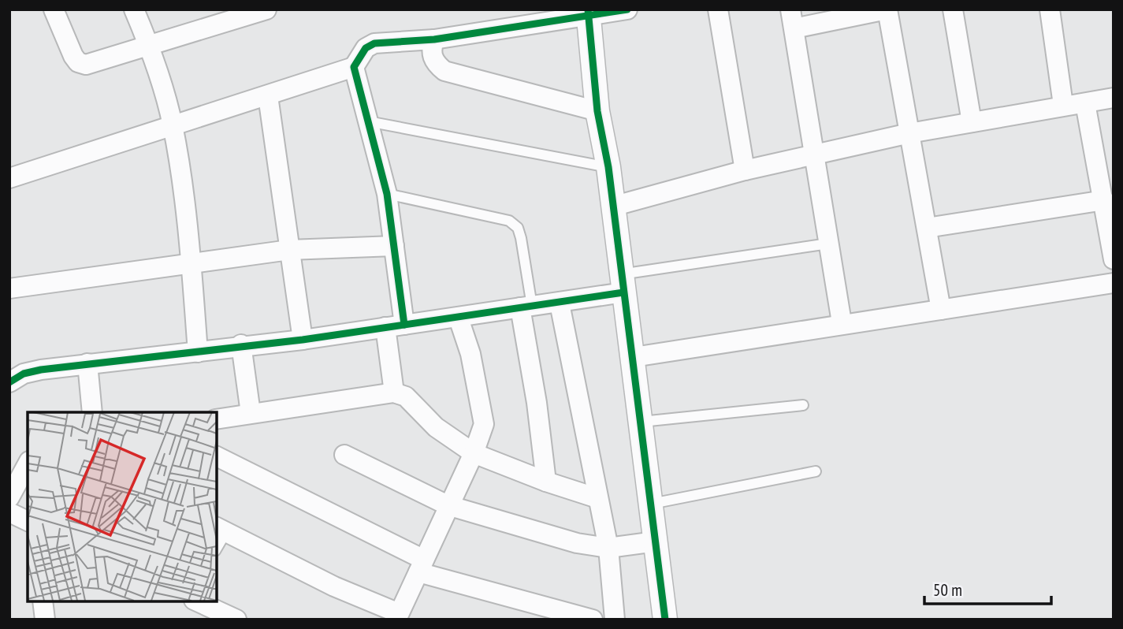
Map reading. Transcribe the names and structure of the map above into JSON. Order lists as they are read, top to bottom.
{
  "scale_bar": "50 m"
}
